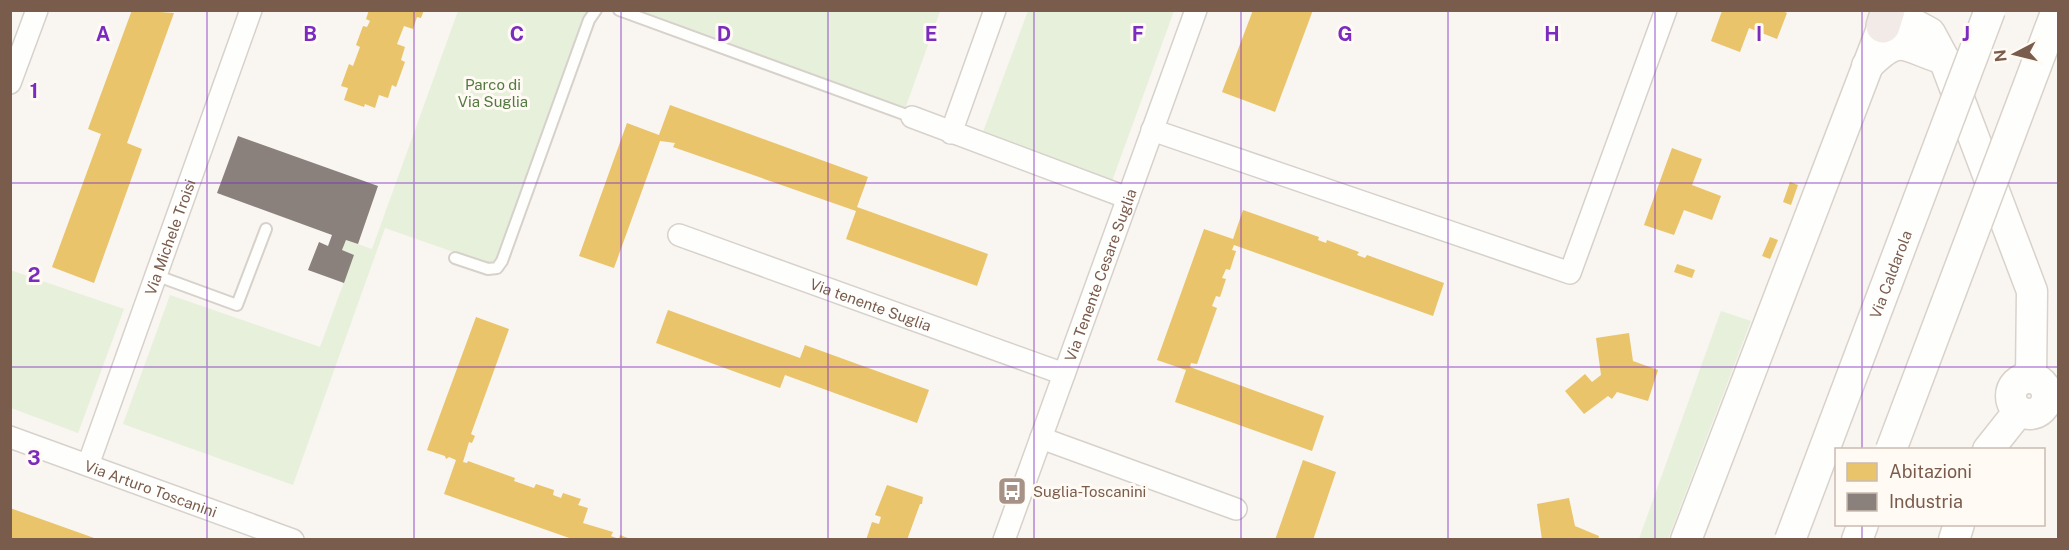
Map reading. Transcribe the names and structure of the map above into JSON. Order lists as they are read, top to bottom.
{
  "streets": {
    "street": [
      "Via Michele Troisi",
      "Via Tenente Cesare Suglia",
      "Via Caldarola",
      "Via tenente Suglia",
      "Via Arturo Toscanini"
    ]
  },
  "crossings": [
    ["Via Michele Troisi", "Via Arturo Toscanini"],
    ["Via Tenente Cesare Suglia", "Via tenente Suglia"]
  ],
  "parks": ["Parco di Via Suglia"],
  "places": {
    "bus stop": ["Suglia-Toscanini"]
  },
  "legend": ["Abitazioni", "Industria"],
  "north": "left",
  "grid": {
    "columns": [
      "A",
      "B",
      "C",
      "D",
      "E",
      "F",
      "G",
      "H",
      "I",
      "J"
    ],
    "rows": ["1", "2", "3"]
  }
}
